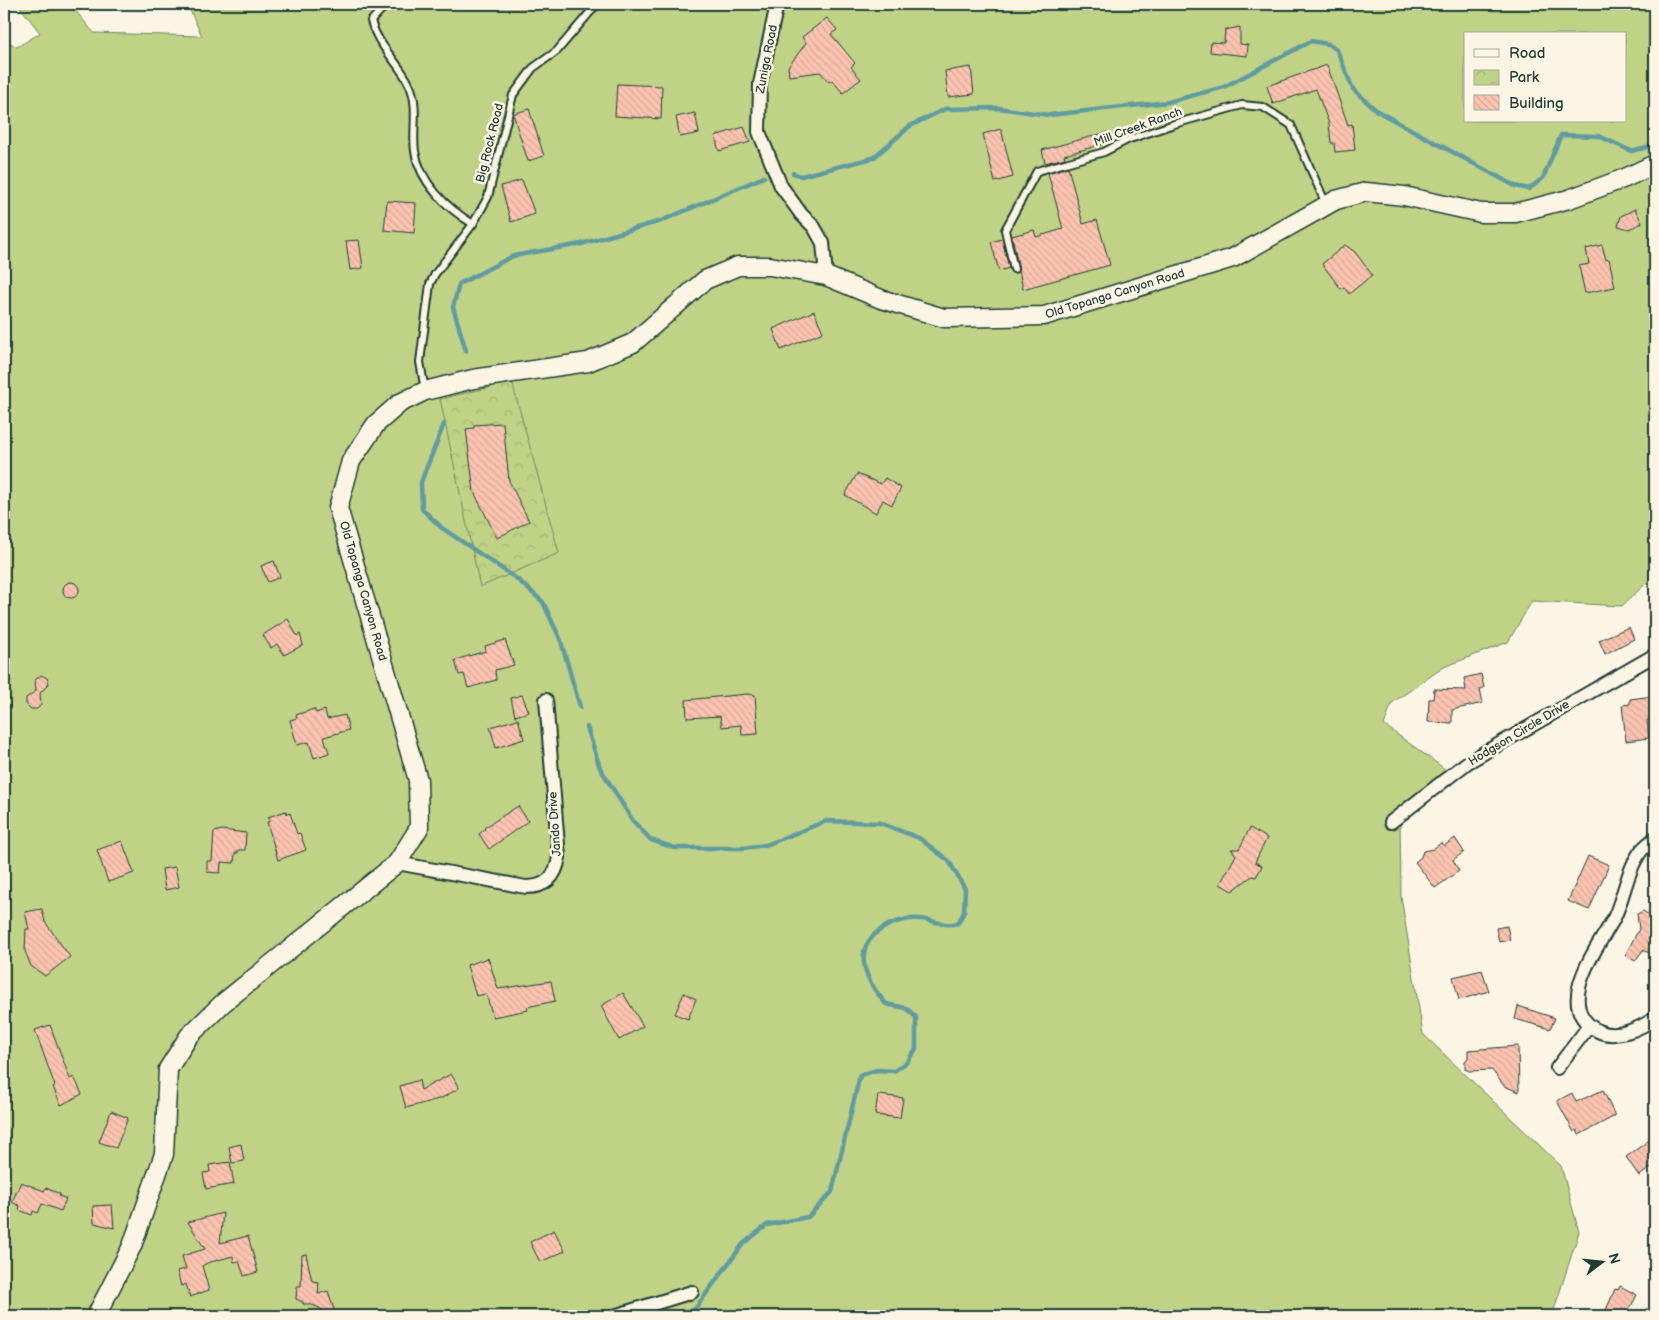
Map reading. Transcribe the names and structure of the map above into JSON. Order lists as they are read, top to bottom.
{
  "streets": {
    "main road": ["Old Topanga Canyon Road"],
    "street": ["Zuniga Road", "Hodgson Circle Drive", "Jando Drive"],
    "lane": ["Mill Creek Ranch", "Big Rock Road"]
  },
  "crossings": [
    ["Zuniga Road", "Old Topanga Canyon Road"],
    ["Mill Creek Ranch", "Old Topanga Canyon Road"],
    ["Big Rock Road", "Old Topanga Canyon Road"],
    ["Old Topanga Canyon Road", "Jando Drive"]
  ],
  "legend": ["Road", "Park", "Building"],
  "north": "right"
}
